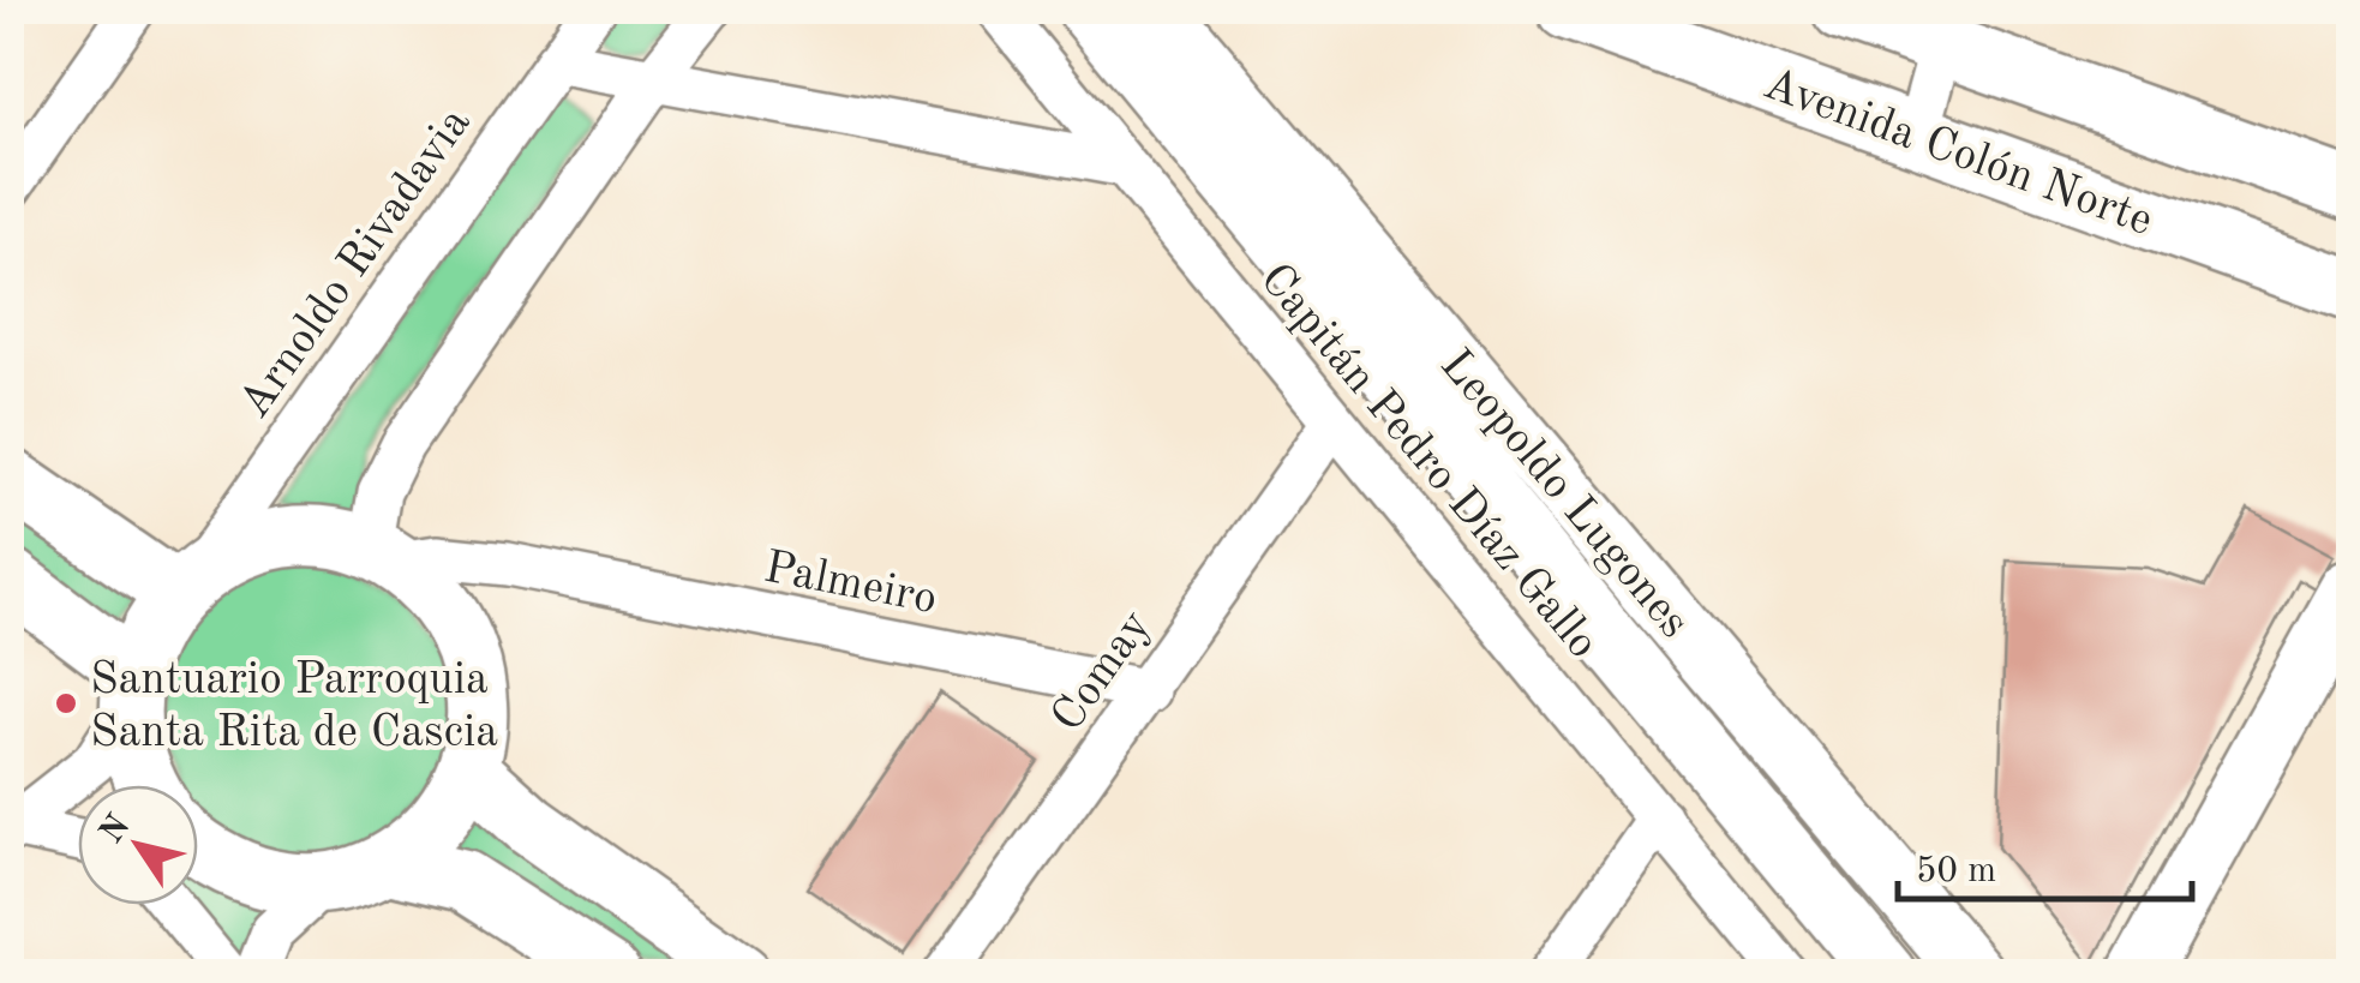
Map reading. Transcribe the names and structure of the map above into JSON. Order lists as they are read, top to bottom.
{
  "streets": {
    "main road": ["Avenida Colón Norte", "Leopoldo Lugones"],
    "street": [
      "Arnoldo Rivadavia",
      "Capitán Pedro Díaz Gallo",
      "Palmeiro",
      "Comay"
    ]
  },
  "crossings": [
    ["Capitán Pedro Díaz Gallo", "Comay"],
    ["Palmeiro", "Comay"]
  ],
  "places": ["Santuario Parroquia Santa Rita de Cascia"],
  "scale_bar": "50 m",
  "north": "top left"
}
